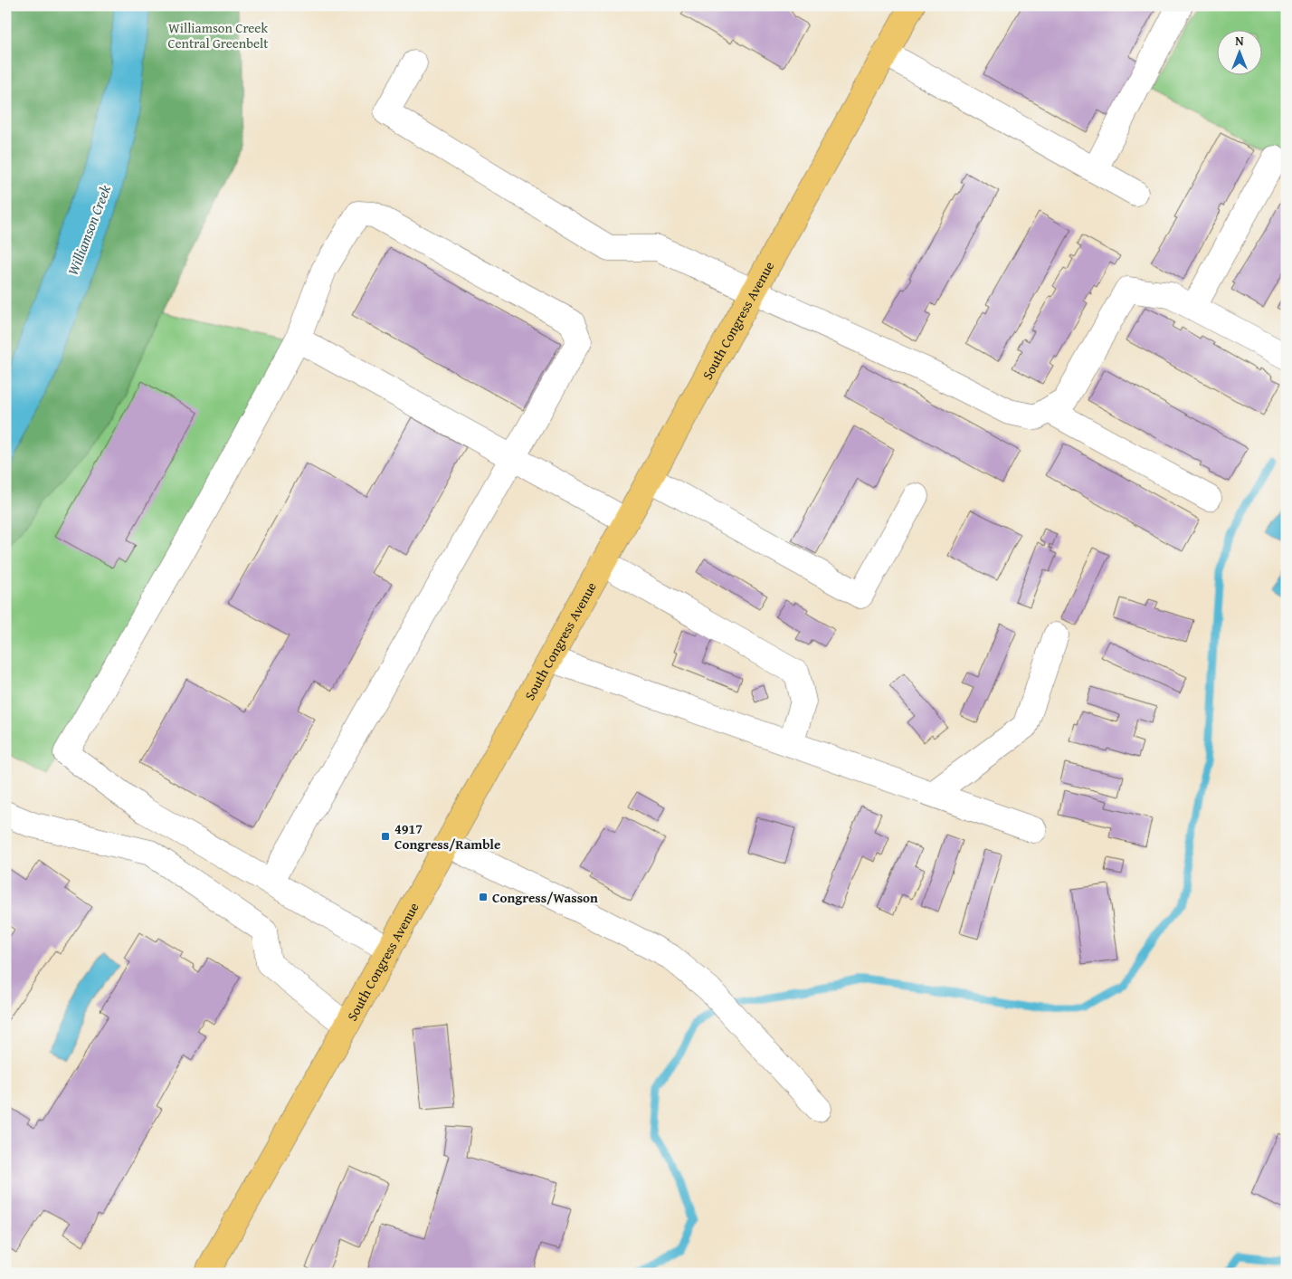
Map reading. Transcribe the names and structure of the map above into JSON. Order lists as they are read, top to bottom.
{
  "streets": {
    "main road": ["South Congress Avenue"]
  },
  "water": ["Williamson Creek"],
  "parks": ["Williamson Creek Central Greenbelt"],
  "places": {
    "transit": ["4917 Congress/Ramble", "Congress/Wasson"]
  },
  "north": "top"
}
